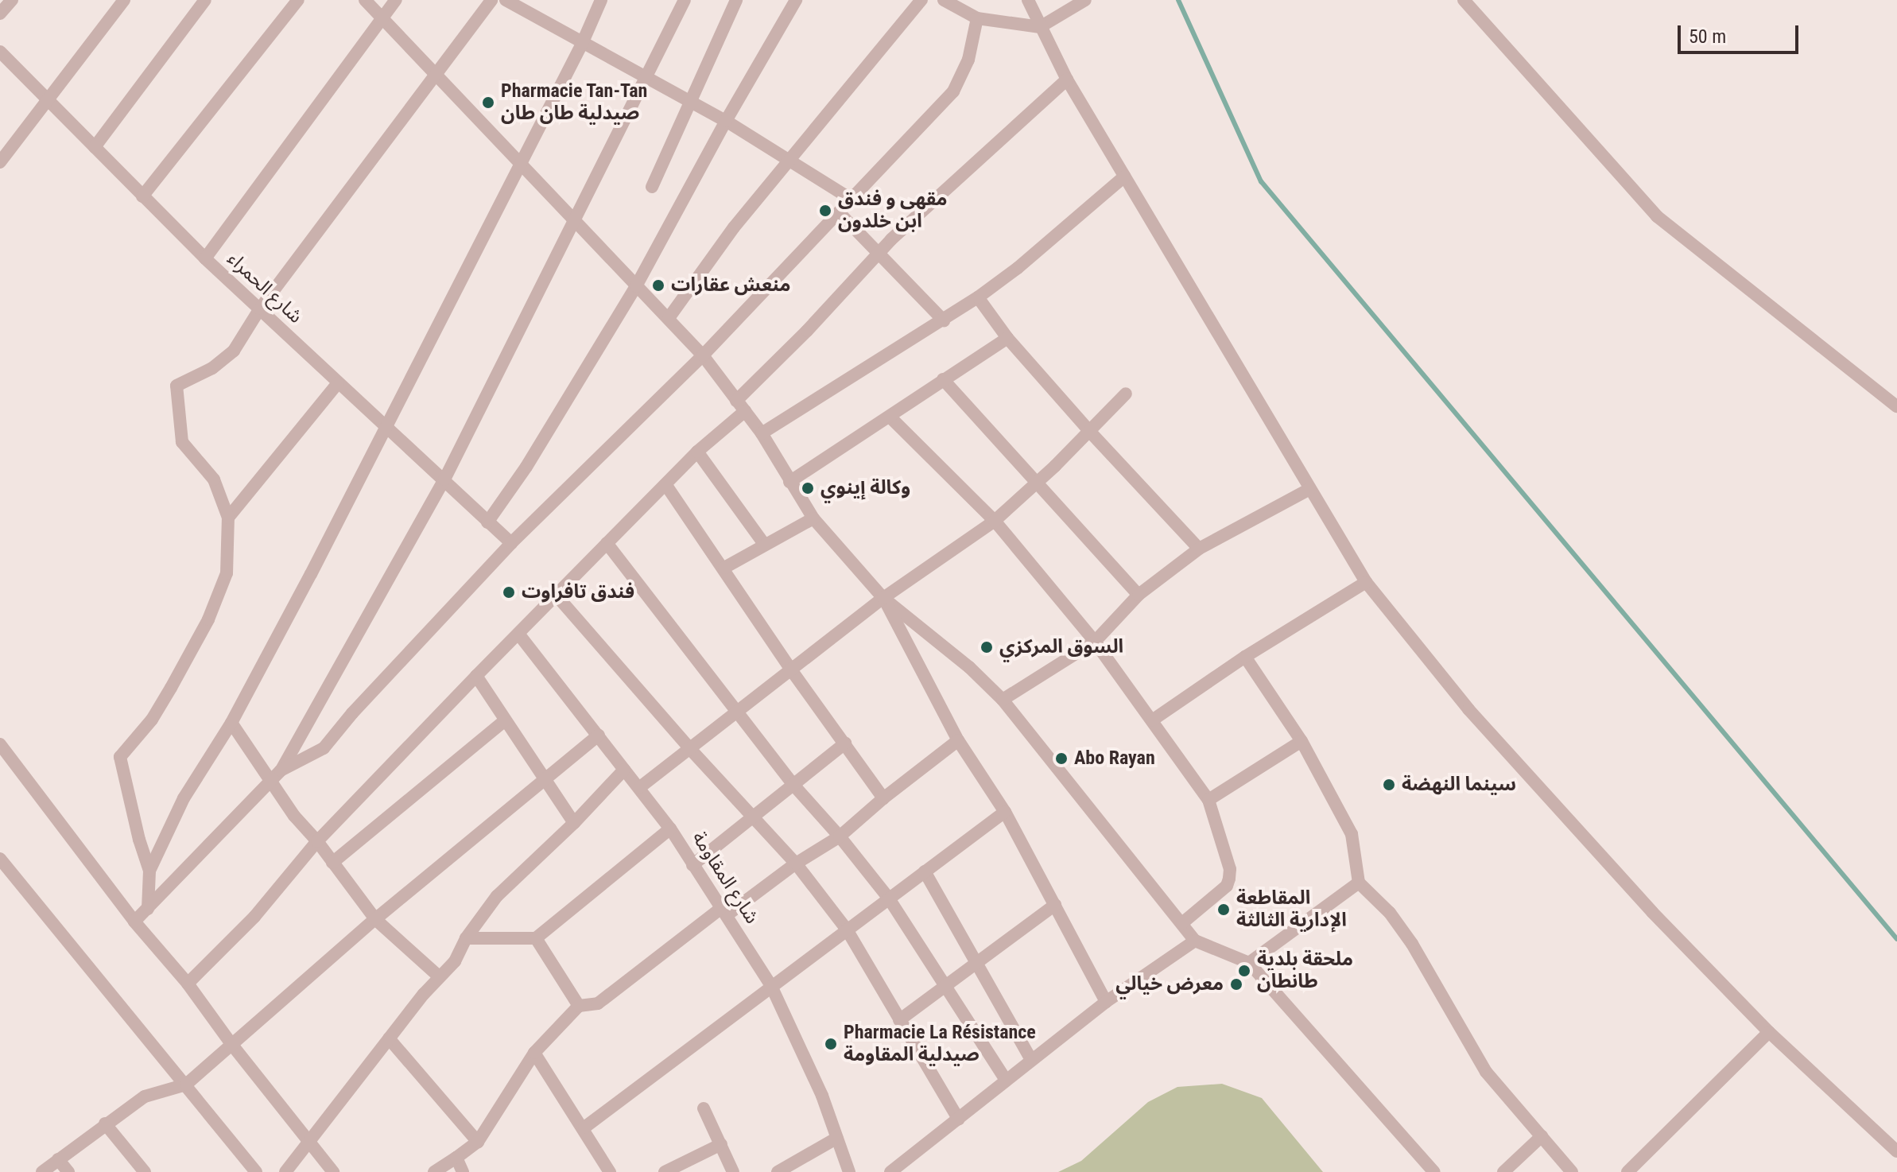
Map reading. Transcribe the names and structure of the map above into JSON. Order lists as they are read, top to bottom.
{
  "streets": {
    "street": ["شارع الحمراء", "شارع المقاومة"]
  },
  "places": [
    "Pharmacie Tan-Tan صيدلية طان طان",
    "مقهى و فندق ابن خلدون",
    "منعش عقارات",
    "وكالة إينوي",
    "فندق تافراوت",
    "السوق المركزي",
    "Abo Rayan",
    "سينما النهضة",
    "المقاطعة الإدارية الثالثة",
    "ملحقة بلدية طانطان",
    "معرض خيالي",
    "Pharmacie La Résistance صيدلية المقاومة"
  ],
  "scale_bar": "50 m"
}
